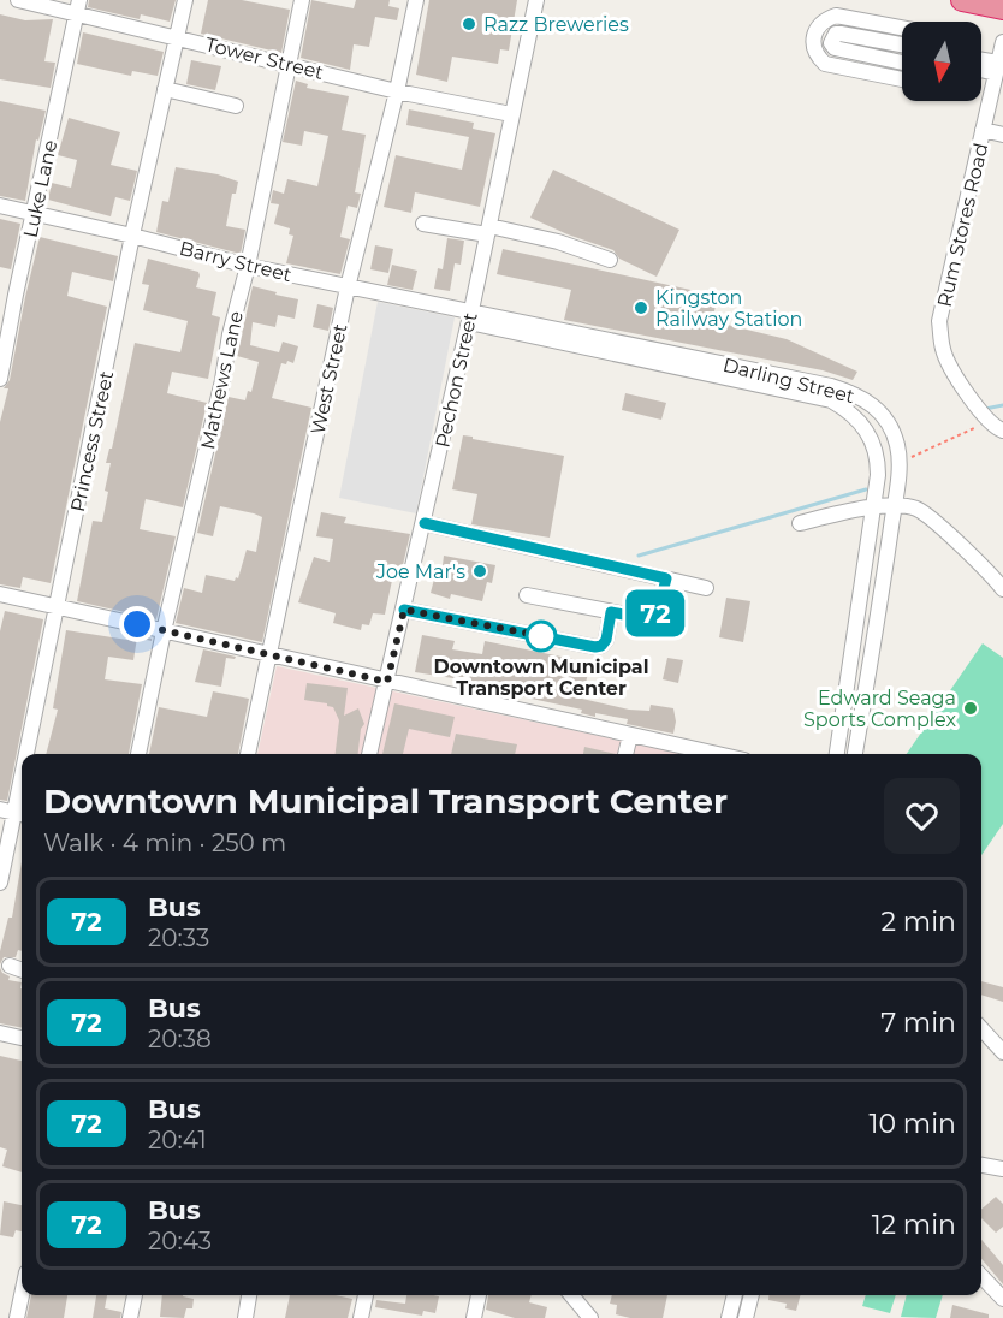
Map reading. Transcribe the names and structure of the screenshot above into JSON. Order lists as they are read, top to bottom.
{
  "streets": {
    "street": [
      "Tower Street",
      "Luke Lane",
      "Rum Stores Road",
      "Barry Street",
      "West Street",
      "Mathews Lane",
      "Pechon Street",
      "Darling Street",
      "Princess Street"
    ]
  },
  "crossings": [
    ["Tower Street", "Luke Lane"],
    ["Tower Street", "West Street"],
    ["Tower Street", "Mathews Lane"],
    ["Tower Street", "Pechon Street"],
    ["Tower Street", "Princess Street"],
    ["Luke Lane", "Barry Street"],
    ["Barry Street", "West Street"],
    ["Barry Street", "Mathews Lane"],
    ["Barry Street", "Pechon Street"],
    ["Barry Street", "Darling Street"],
    ["Barry Street", "Princess Street"],
    ["Pechon Street", "Darling Street"]
  ],
  "places": [
    "Razz Breweries",
    "Kingston Railway Station",
    "Joe Mar's",
    "Downtown Municipal Transport Center",
    "Edward Seaga Sports Complex"
  ],
  "lines": ["bus line 72"],
  "north": "bottom",
  "page": {
    "on_map": "72",
    "heading": ["Downtown Municipal Transport Center", "Walk · 4 min · 250 m"],
    "list": [
      {
        "mark": "72",
        "name": "Bus",
        "note": "20:33",
        "value": "2 min"
      },
      {
        "mark": "72",
        "name": "Bus",
        "note": "20:38",
        "value": "7 min"
      },
      {
        "mark": "72",
        "name": "Bus",
        "note": "20:41",
        "value": "10 min"
      },
      {
        "mark": "72",
        "name": "Bus",
        "note": "20:43",
        "value": "12 min"
      }
    ]
  }
}
